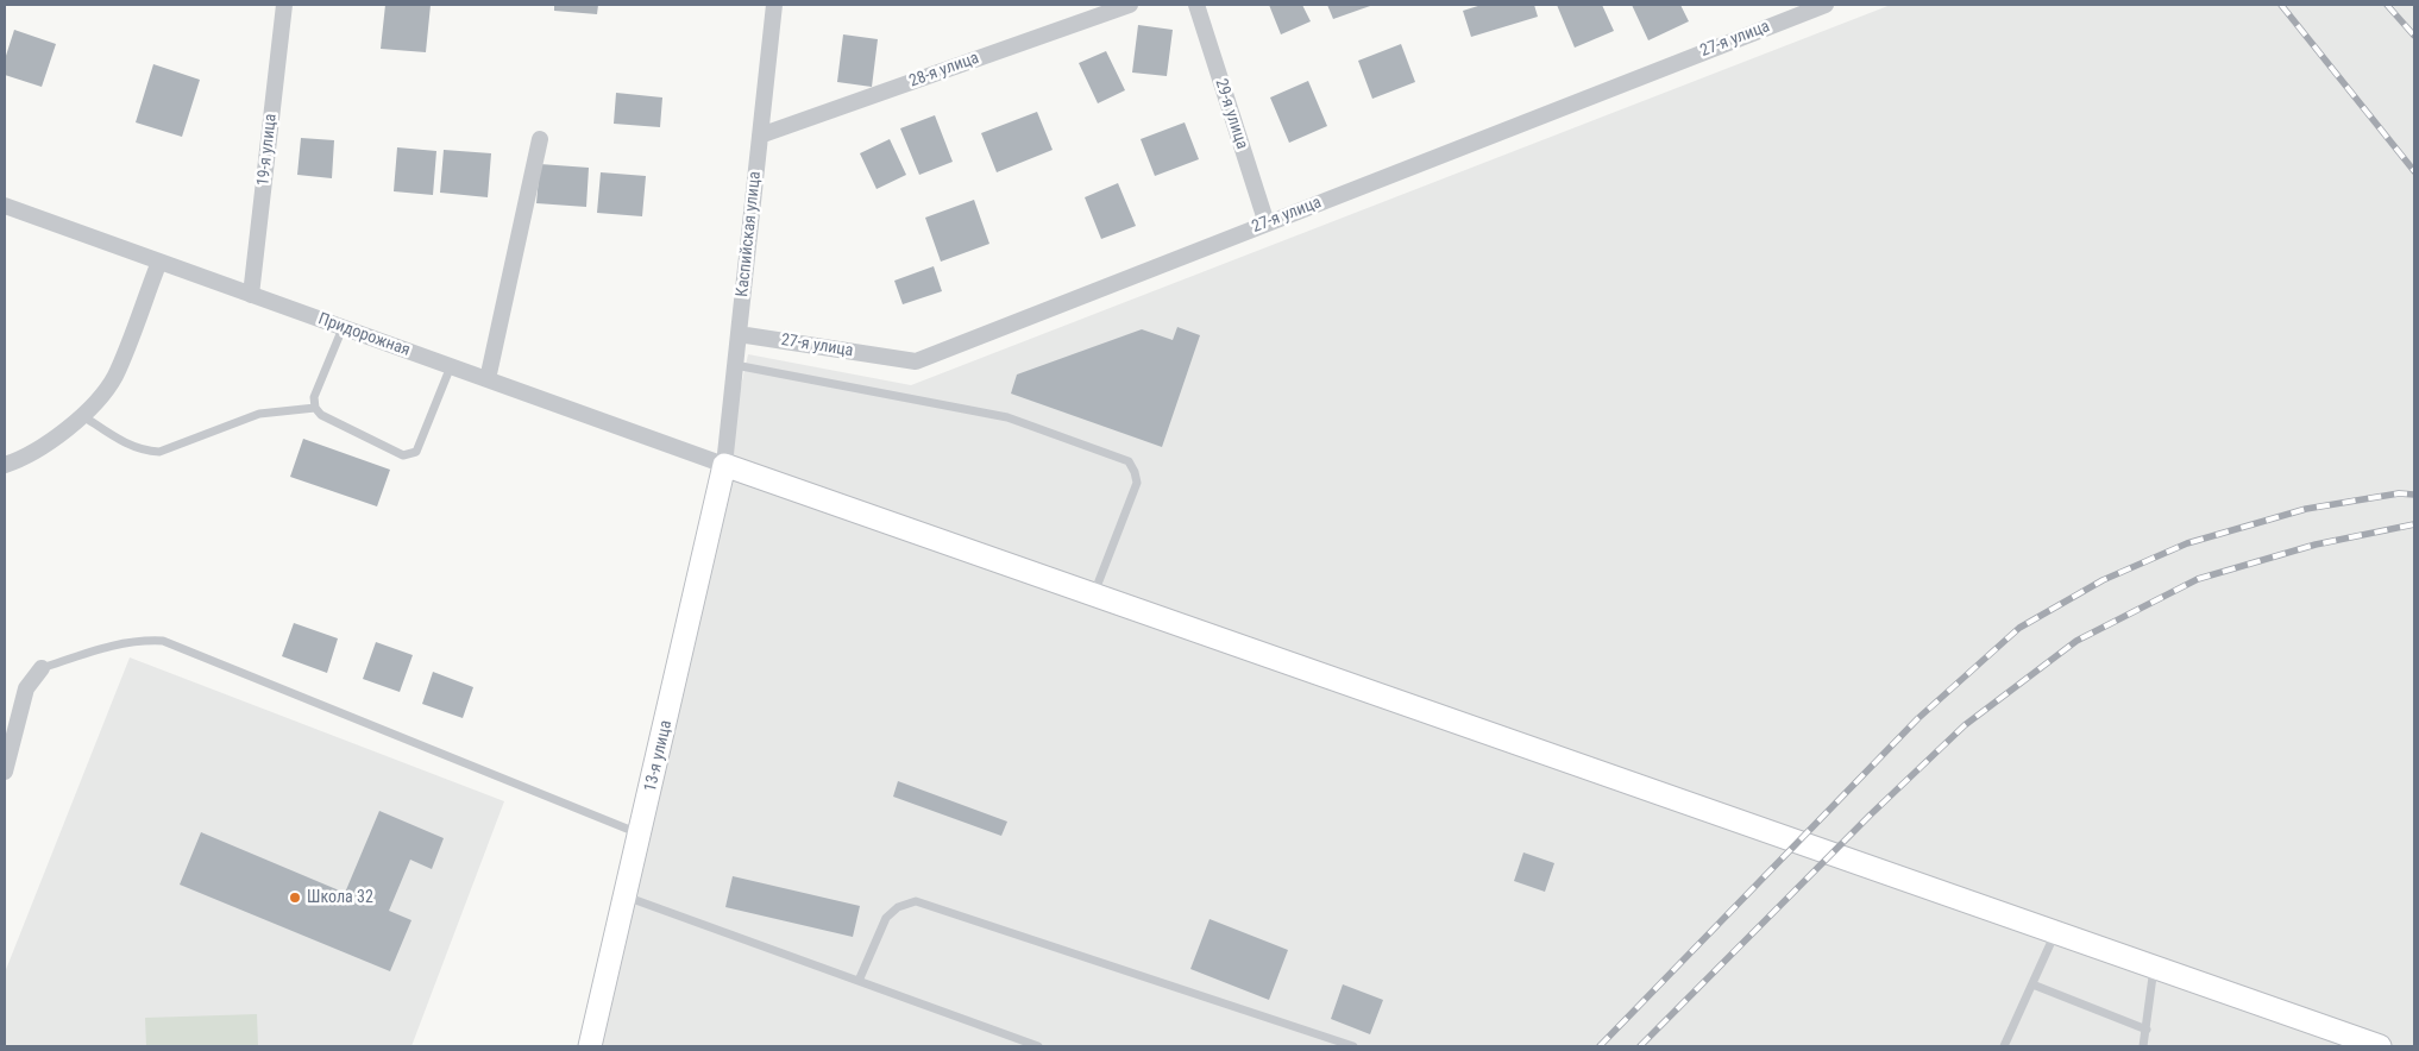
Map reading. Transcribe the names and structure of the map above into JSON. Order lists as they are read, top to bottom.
{
  "streets": {
    "street": [
      "27-я улица",
      "28-я улица",
      "29-я улица",
      "19-я улица",
      "Каспийская улица",
      "Придорожная",
      "13-я улица"
    ]
  },
  "crossings": [
    ["27-я улица", "29-я улица"],
    ["27-я улица", "Каспийская улица"],
    ["28-я улица", "Каспийская улица"],
    ["19-я улица", "Придорожная"],
    ["Каспийская улица", "Придорожная"],
    ["Каспийская улица", "13-я улица"],
    ["Придорожная", "13-я улица"]
  ],
  "places": ["Школа 32"]
}
